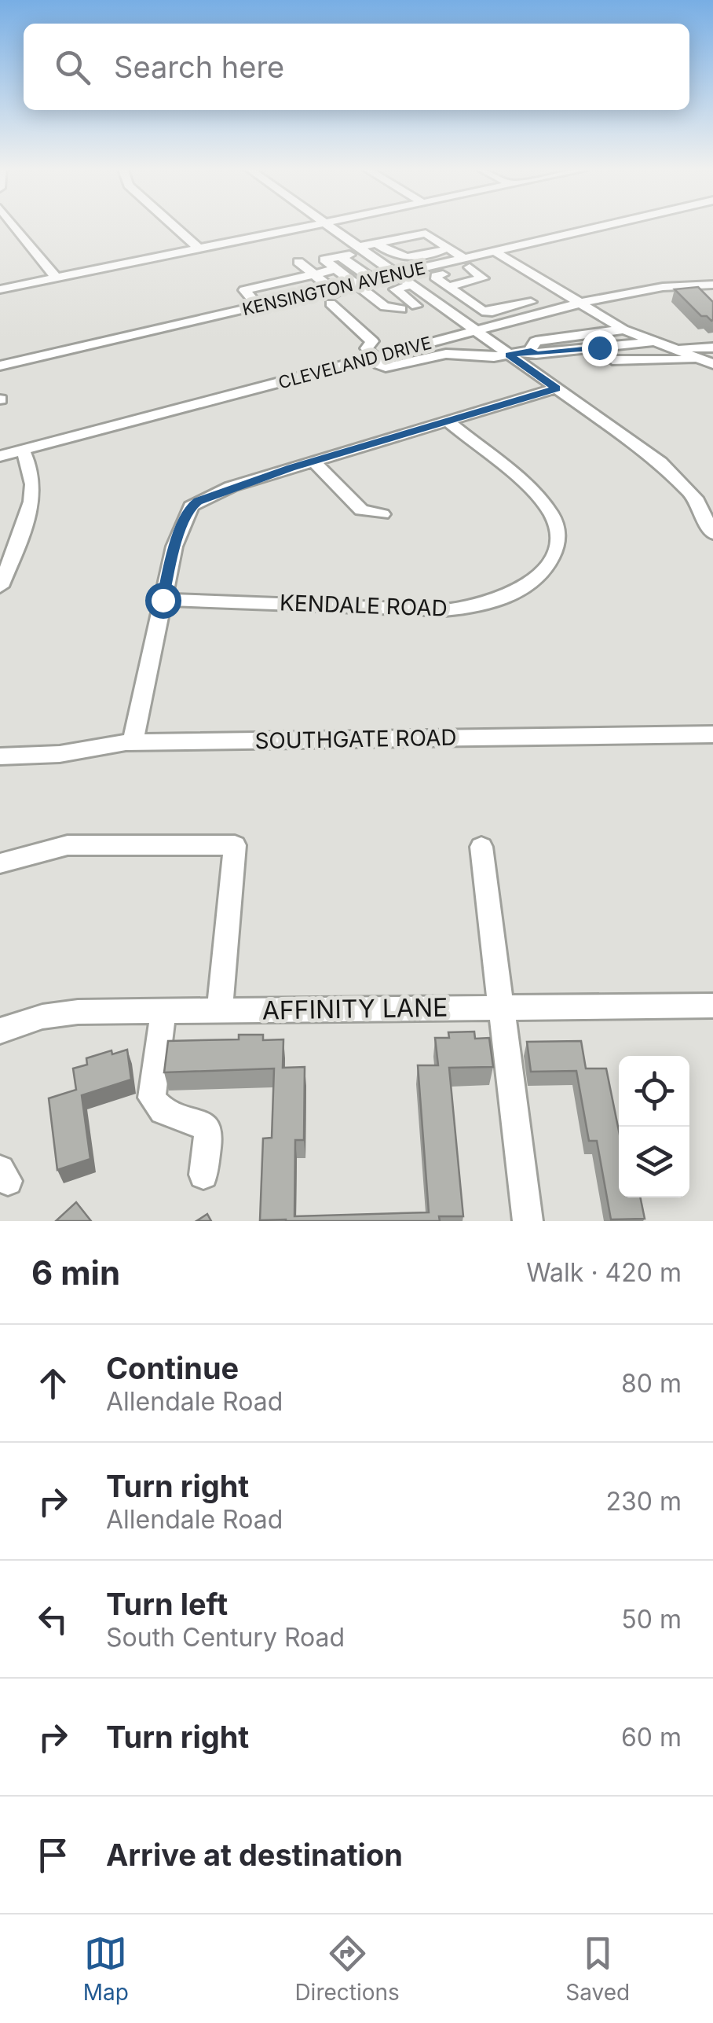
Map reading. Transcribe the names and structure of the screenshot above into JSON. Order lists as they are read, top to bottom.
{
  "streets": {
    "street": [
      "KENSINGTON AVENUE",
      "CLEVELAND DRIVE",
      "KENDALE ROAD",
      "SOUTHGATE ROAD",
      "AFFINITY LANE"
    ]
  },
  "page": {
    "search": "Search here",
    "heading": ["6 min", "Walk · 420 m"],
    "list": [
      ["Continue", "Allendale Road", "80 m"],
      ["Turn right", "Allendale Road", "230 m"],
      ["Turn left", "South Century Road", "50 m"],
      ["Turn right", "60 m"],
      "Arrive at destination"
    ],
    "nav": ["Map", "Directions", "Saved"]
  }
}
